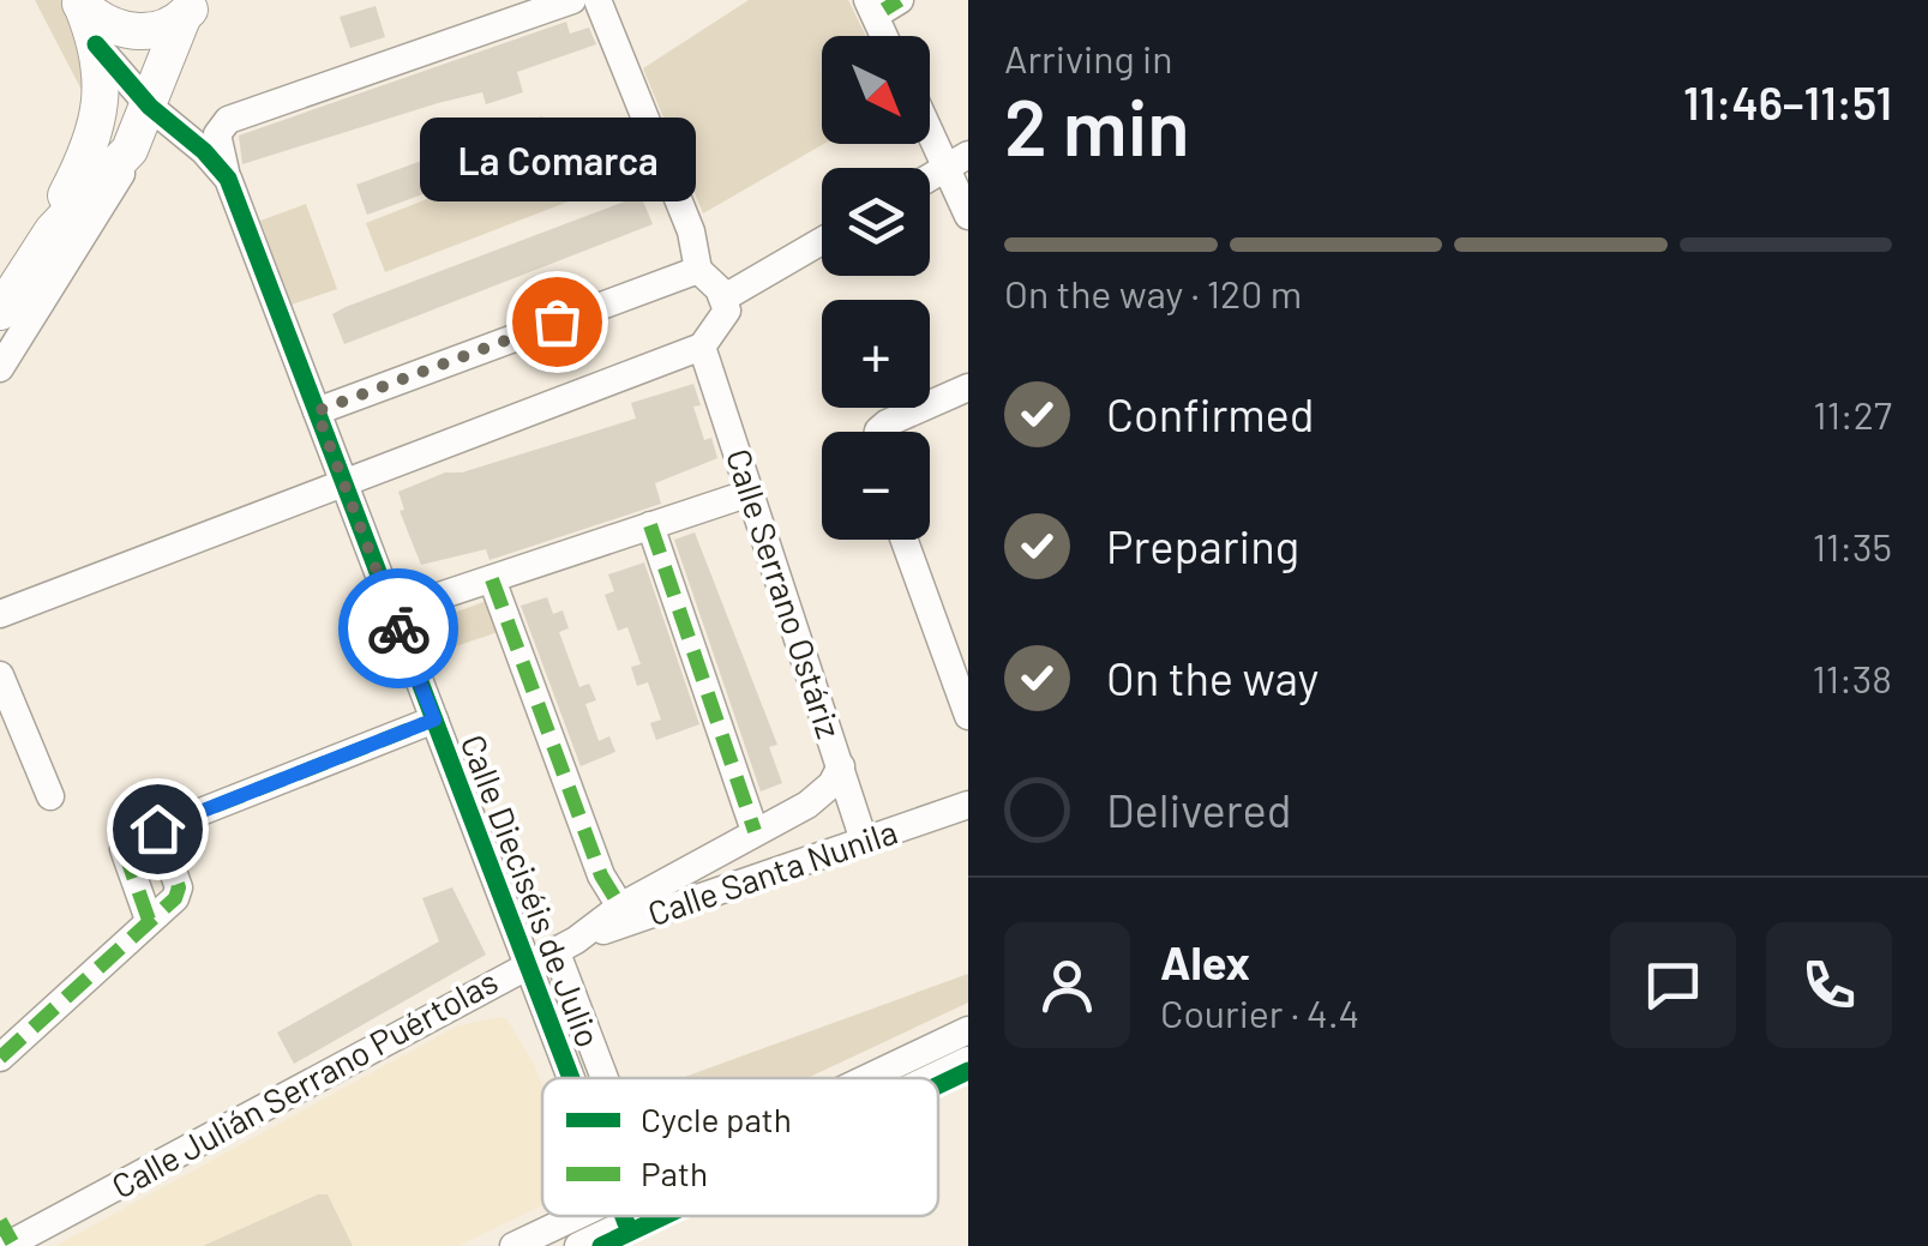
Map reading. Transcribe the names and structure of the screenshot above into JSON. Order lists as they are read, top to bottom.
{
  "streets": {
    "street": [
      "Calle Serrano Ostáriz",
      "Calle Santa Nunila",
      "Calle Dieciséis de Julio",
      "Calle Julián Serrano Puértolas"
    ]
  },
  "crossings": [
    ["Calle Serrano Ostáriz", "Calle Santa Nunila"],
    ["Calle Serrano Ostáriz", "Calle Julián Serrano Puértolas"],
    ["Calle Santa Nunila", "Calle Dieciséis de Julio"],
    ["Calle Santa Nunila", "Calle Julián Serrano Puértolas"],
    ["Calle Dieciséis de Julio", "Calle Julián Serrano Puértolas"]
  ],
  "places": ["La Comarca"],
  "legend": ["Cycle path", "Path"],
  "north": "bottom right",
  "page": {
    "heading": ["2 min", "Arriving in", "11:46–11:51"],
    "panel": ["Alex", "Courier · 4.4"],
    "map_buttons": ["+", "−"],
    "bubble": "La Comarca",
    "bar": "On the way · 120 m",
    "list": [
      ["Confirmed", "11:27"],
      ["Preparing", "11:35"],
      ["On the way", "11:38"],
      "Delivered"
    ]
  }
}
